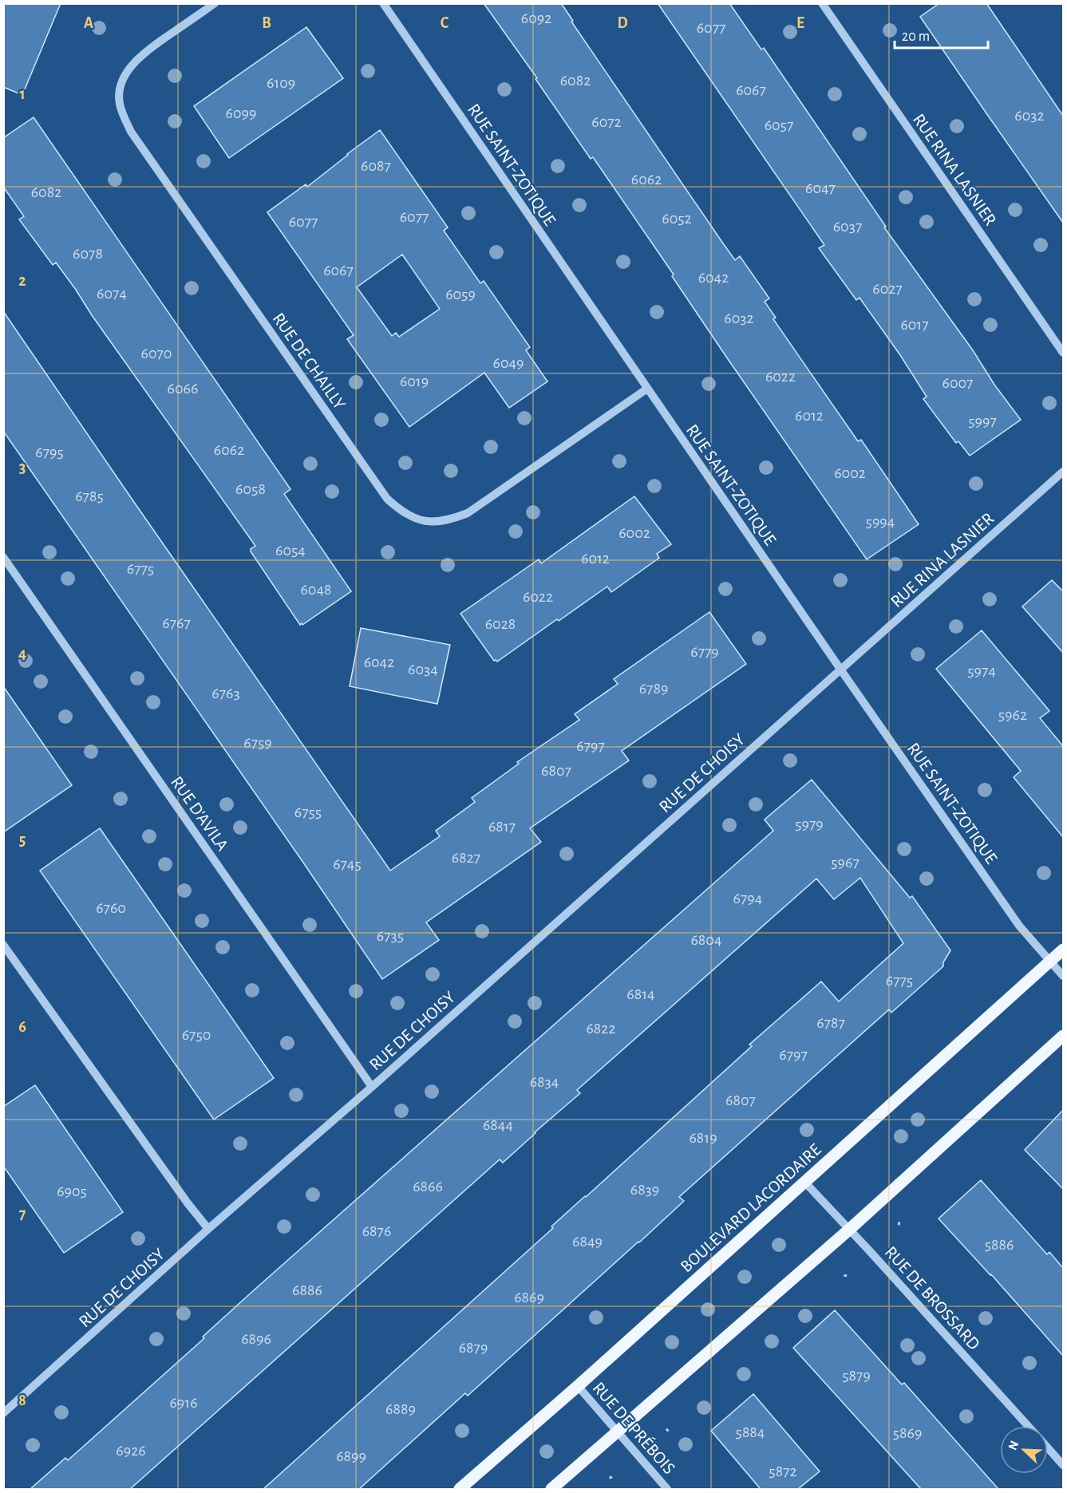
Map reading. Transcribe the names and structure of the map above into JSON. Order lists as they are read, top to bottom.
{
  "streets": {
    "main road": ["BOULEVARD LACORDAIRE"],
    "street": [
      "RUE SAINT-ZOTIQUE",
      "RUE RINA LASNIER",
      "RUE DE CHAILLY",
      "RUE DE CHOISY",
      "RUE D'AVILA",
      "RUE DE BROSSARD",
      "RUE DE PRÉBOIS"
    ]
  },
  "crossings": [
    ["RUE SAINT-ZOTIQUE", "RUE RINA LASNIER"],
    ["RUE SAINT-ZOTIQUE", "RUE DE CHAILLY"],
    ["RUE SAINT-ZOTIQUE", "RUE DE CHOISY"],
    ["RUE SAINT-ZOTIQUE", "BOULEVARD LACORDAIRE"],
    ["RUE RINA LASNIER", "RUE DE CHOISY"],
    ["RUE DE CHOISY", "RUE D'AVILA"],
    ["BOULEVARD LACORDAIRE", "RUE DE BROSSARD"],
    ["BOULEVARD LACORDAIRE", "RUE DE PRÉBOIS"]
  ],
  "house_numbers": [
    "6092",
    "6077",
    "6082",
    "6109",
    "6067",
    "6099",
    "6032",
    "6072",
    "6057",
    "6087",
    "6062",
    "6047",
    "6082",
    "6077",
    "6052",
    "6077",
    "6037",
    "6078",
    "6067",
    "6042",
    "6027",
    "6074",
    "6059",
    "6032",
    "6017",
    "6070",
    "6049",
    "6022",
    "6019",
    "6007",
    "6066",
    "6012",
    "5997",
    "6062",
    "6795",
    "6002",
    "6058",
    "6785",
    "5994",
    "6002",
    "6054",
    "6012",
    "6775",
    "6048",
    "6022",
    "6767",
    "6028",
    "6779",
    "6042",
    "6034",
    "5974",
    "6789",
    "6763",
    "5962",
    "6759",
    "6797",
    "6807",
    "6755",
    "5979",
    "6817",
    "6827",
    "5967",
    "6745",
    "6794",
    "6760",
    "6735",
    "6804",
    "6775",
    "6814",
    "6787",
    "6822",
    "6750",
    "6797",
    "6834",
    "6807",
    "6844",
    "6819",
    "6866",
    "6839",
    "6905",
    "6876",
    "6849",
    "5886",
    "6886",
    "6869",
    "6896",
    "6879",
    "5879",
    "6916",
    "6889",
    "5884",
    "5869",
    "6926",
    "6899",
    "5872"
  ],
  "scale_bar": "20 m",
  "north": "top left",
  "grid": {
    "columns": [
      "A",
      "B",
      "C",
      "D",
      "E"
    ],
    "rows": [
      "1",
      "2",
      "3",
      "4",
      "5",
      "6",
      "7",
      "8"
    ]
  }
}
